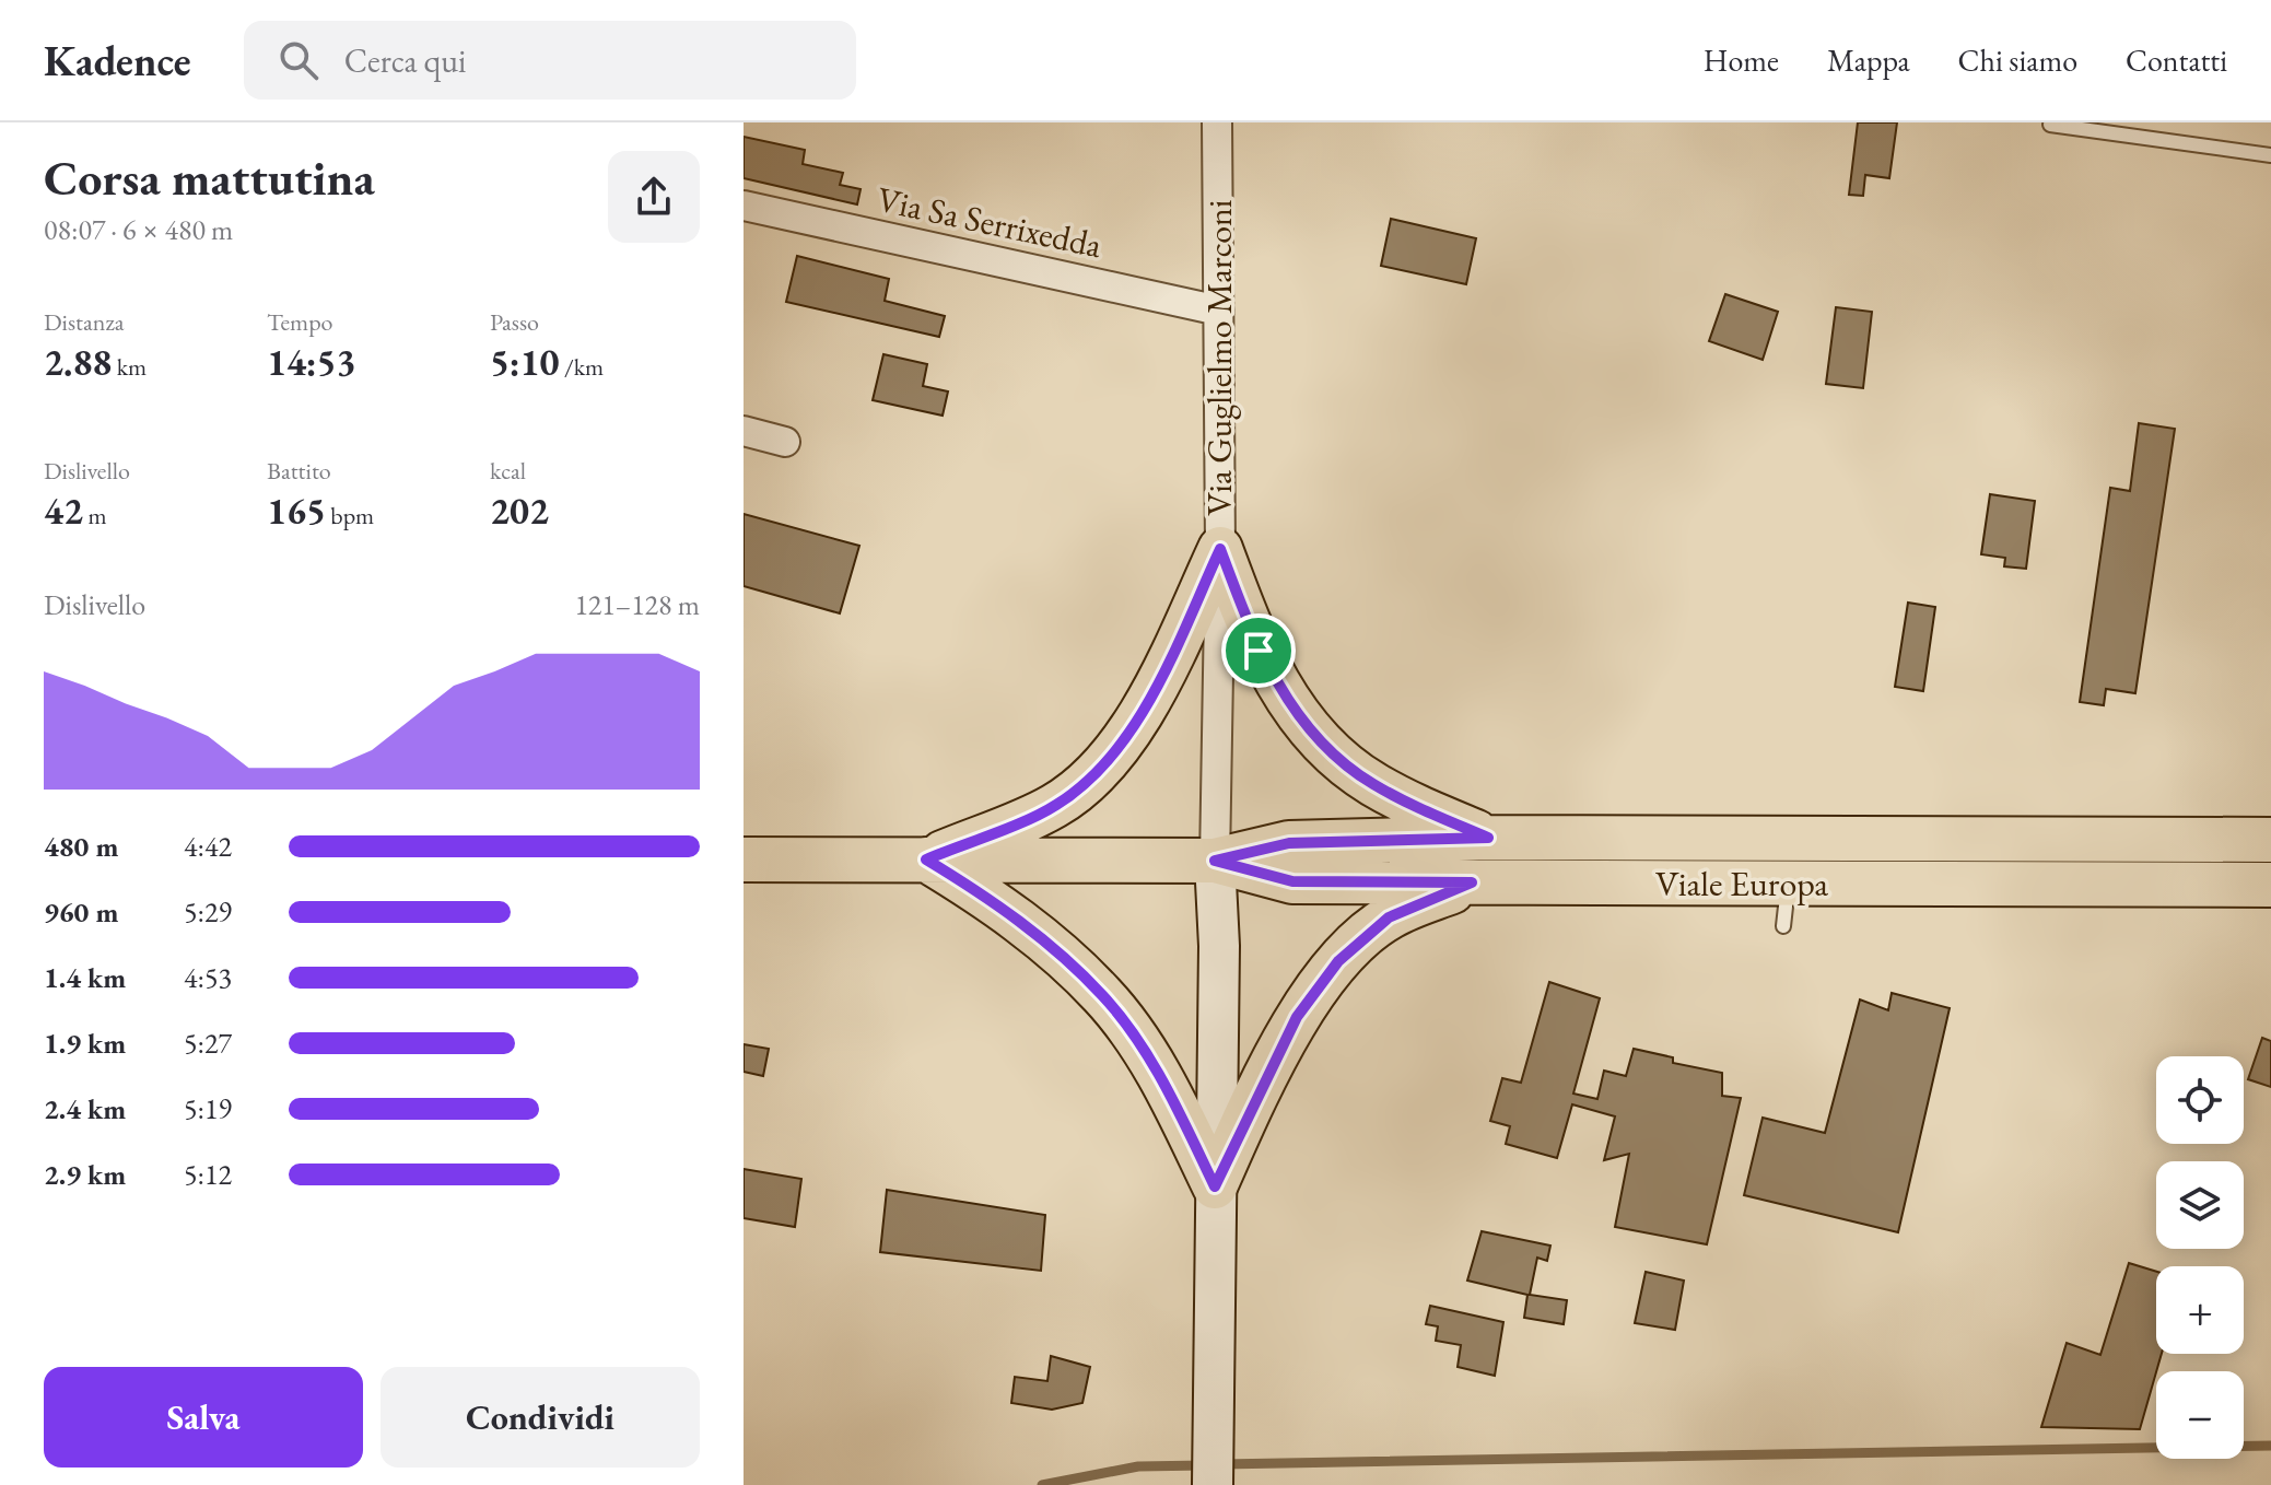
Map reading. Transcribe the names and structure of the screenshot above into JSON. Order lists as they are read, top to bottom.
{
  "streets": {
    "main road": ["Via Guglielmo Marconi", "Viale Europa"],
    "street": ["Via Sa Serrixedda"]
  },
  "crossings": [
    ["Via Sa Serrixedda", "Via Guglielmo Marconi"],
    ["Via Guglielmo Marconi", "Viale Europa"]
  ],
  "page": {
    "header": "Kadence",
    "search": "Cerca qui",
    "nav": [
      "Home",
      "Mappa",
      "Chi siamo",
      "Contatti"
    ],
    "heading": ["Corsa mattutina", "08:07 · 6 × 480 m"],
    "stats": [
      ["Distanza", "2.88 km"],
      ["Tempo", "14:53"],
      ["Passo", "5:10 /km"],
      ["Dislivello", "42 m"],
      ["Battito", "165 bpm"],
      ["kcal", "202"]
    ],
    "chart": ["Dislivello", "121–128 m"],
    "list": [
      {
        "name": "480 m",
        "note": "4:42"
      },
      {
        "name": "960 m",
        "note": "5:29"
      },
      {
        "name": "1.4 km",
        "note": "4:53"
      },
      {
        "name": "1.9 km",
        "note": "5:27"
      },
      {
        "name": "2.4 km",
        "note": "5:19"
      },
      {
        "name": "2.9 km",
        "note": "5:12"
      }
    ],
    "map_buttons": ["+", "−"],
    "buttons": ["Salva", "Condividi"]
  }
}
